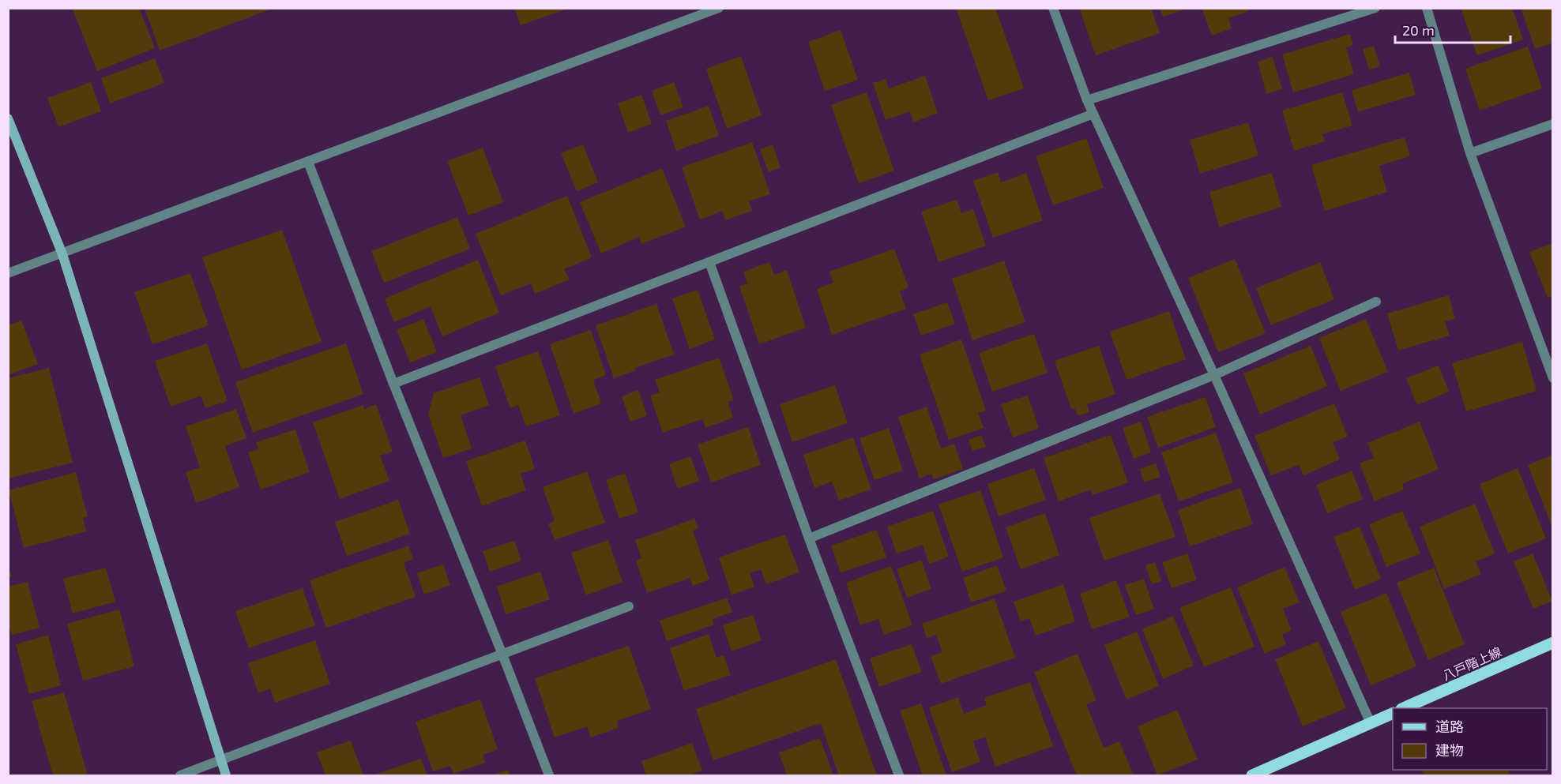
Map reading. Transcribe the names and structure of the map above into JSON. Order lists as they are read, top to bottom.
{
  "streets": {
    "main road": ["八戸階上線"]
  },
  "legend": ["道路", "建物"],
  "scale_bar": "20 m"
}
